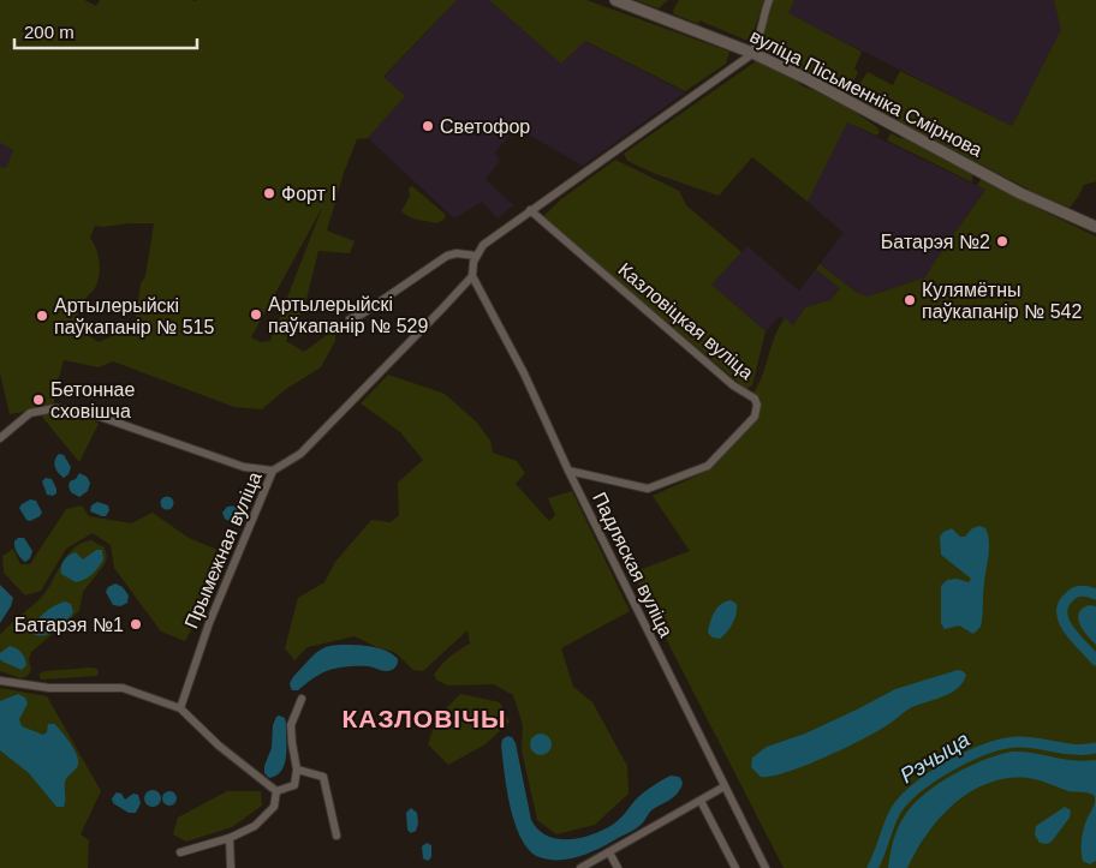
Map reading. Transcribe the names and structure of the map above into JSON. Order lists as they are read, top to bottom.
{
  "streets": {
    "main road": ["вуліца Пісьменніка Смірнова"],
    "street": ["Казловіцкая вуліца", "Прымежная вуліца", "Падляская вуліца"]
  },
  "crossings": [
    ["Казловіцкая вуліца", "Падляская вуліца"],
    ["Прымежная вуліца", "Падляская вуліца"]
  ],
  "districts": ["КАЗЛОВІЧЫ"],
  "water": ["Рэчыца"],
  "places": [
    "Светофор",
    "Форт I",
    "Батарэя №2",
    "Кулямётны паўкапанір № 542",
    "Артылерыйскі паўкапанір № 529",
    "Артылерыйскі паўкапанір № 515",
    "Бетоннае сховішча",
    "Батарэя №1"
  ],
  "scale_bar": "200 m"
}
